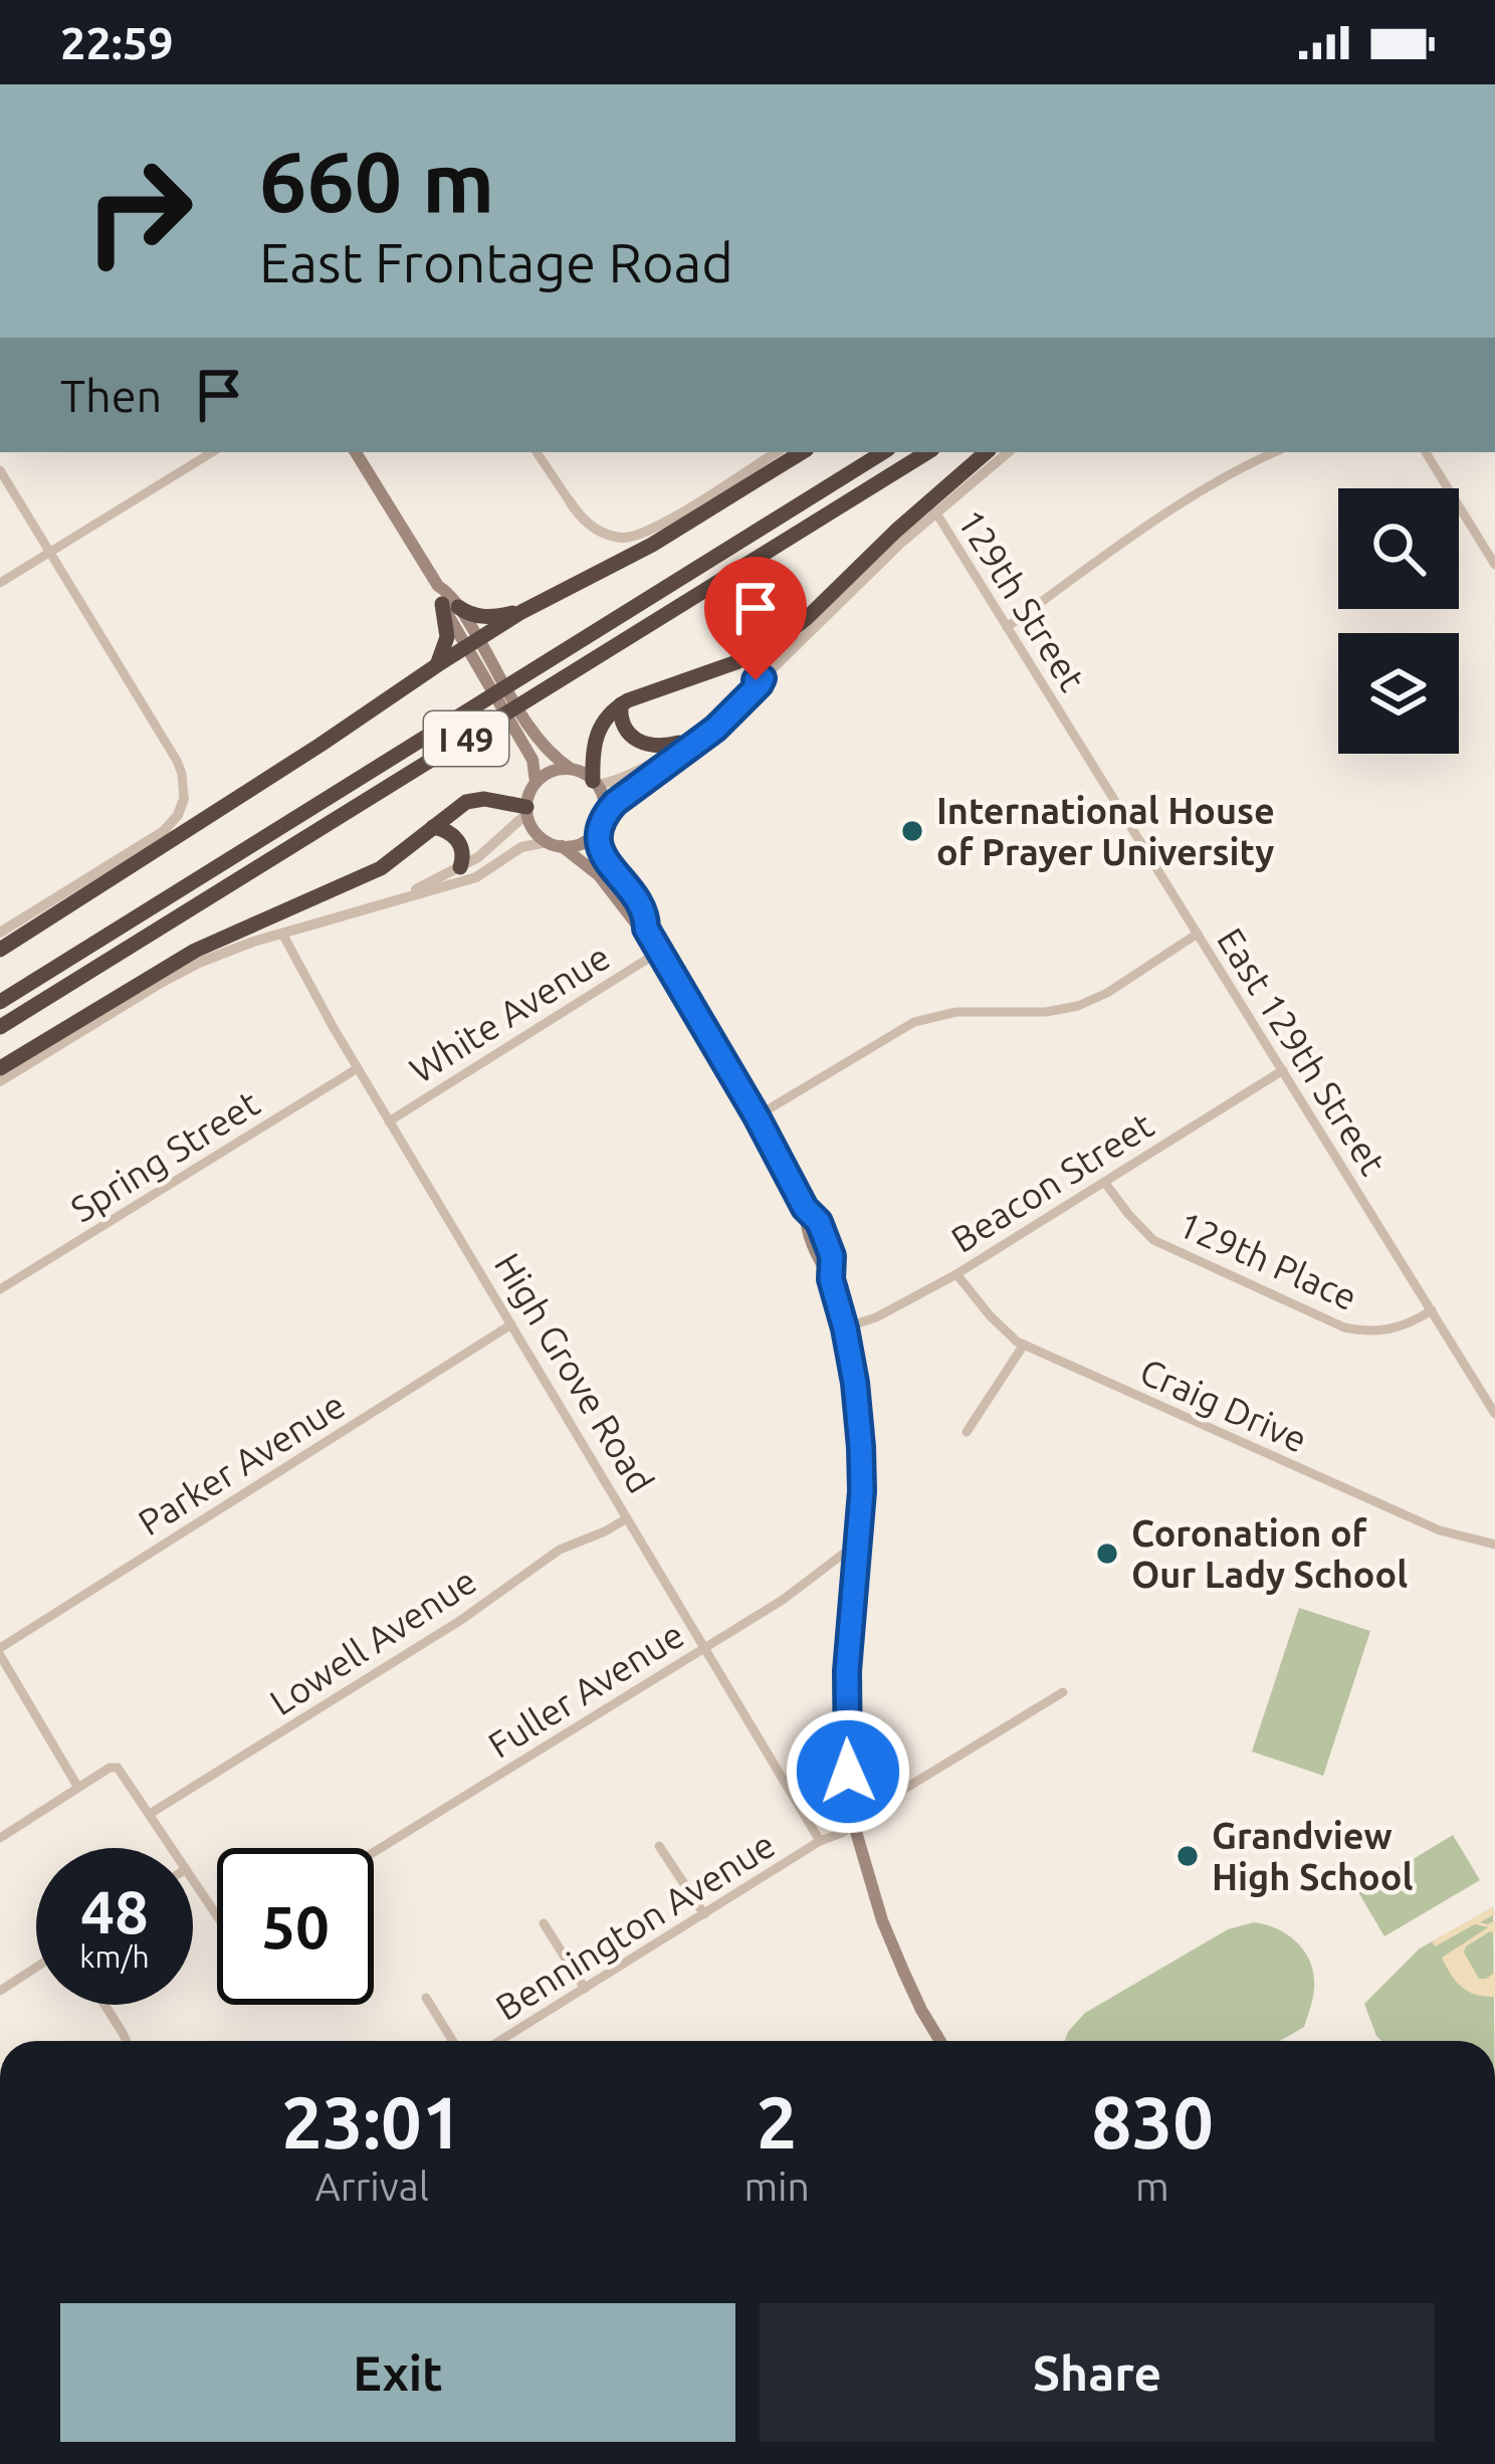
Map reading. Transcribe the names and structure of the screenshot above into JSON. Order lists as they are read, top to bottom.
{
  "streets": {
    "highway": ["I 49"],
    "street": [
      "129th Street",
      "White Avenue",
      "East 129th Street",
      "Spring Street",
      "Beacon Street",
      "129th Place",
      "High Grove Road",
      "Craig Drive",
      "Parker Avenue",
      "Lowell Avenue",
      "Fuller Avenue",
      "Bennington Avenue"
    ]
  },
  "crossings": [
    ["129th Street", "East 129th Street"],
    ["White Avenue", "High Grove Road"],
    ["East 129th Street", "Beacon Street"],
    ["East 129th Street", "129th Place"],
    ["Spring Street", "High Grove Road"],
    ["Beacon Street", "129th Place"],
    ["Beacon Street", "Craig Drive"],
    ["High Grove Road", "Parker Avenue"],
    ["High Grove Road", "Lowell Avenue"],
    ["High Grove Road", "Fuller Avenue"],
    ["High Grove Road", "Bennington Avenue"]
  ],
  "places": ["International House of Prayer University", "Coronation of Our Lady School", "Grandview High School"],
  "page": {
    "status": "22:59",
    "turn": ["660 m", "East Frontage Road"],
    "then": "Then",
    "speed": "48 km/h",
    "limit": "50",
    "eta": [
      "23:01",
      "Arrival",
      "2",
      "min",
      "830",
      "m"
    ],
    "buttons": ["Exit", "Share"]
  }
}
